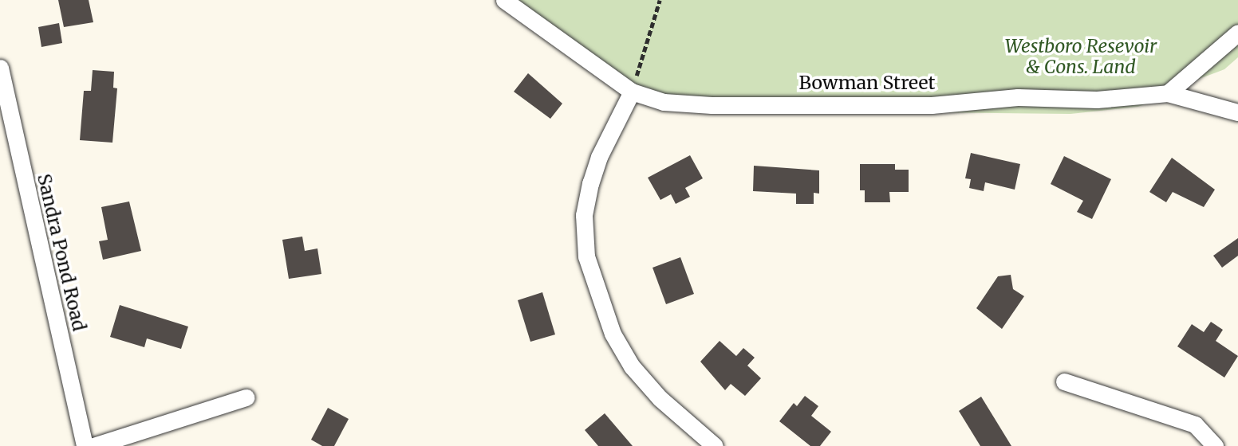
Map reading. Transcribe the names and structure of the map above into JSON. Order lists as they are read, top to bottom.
{
  "streets": {
    "street": ["Bowman Street", "Sandra Pond Road"]
  },
  "parks": ["Westboro Resevoir & Cons. Land"]
}
